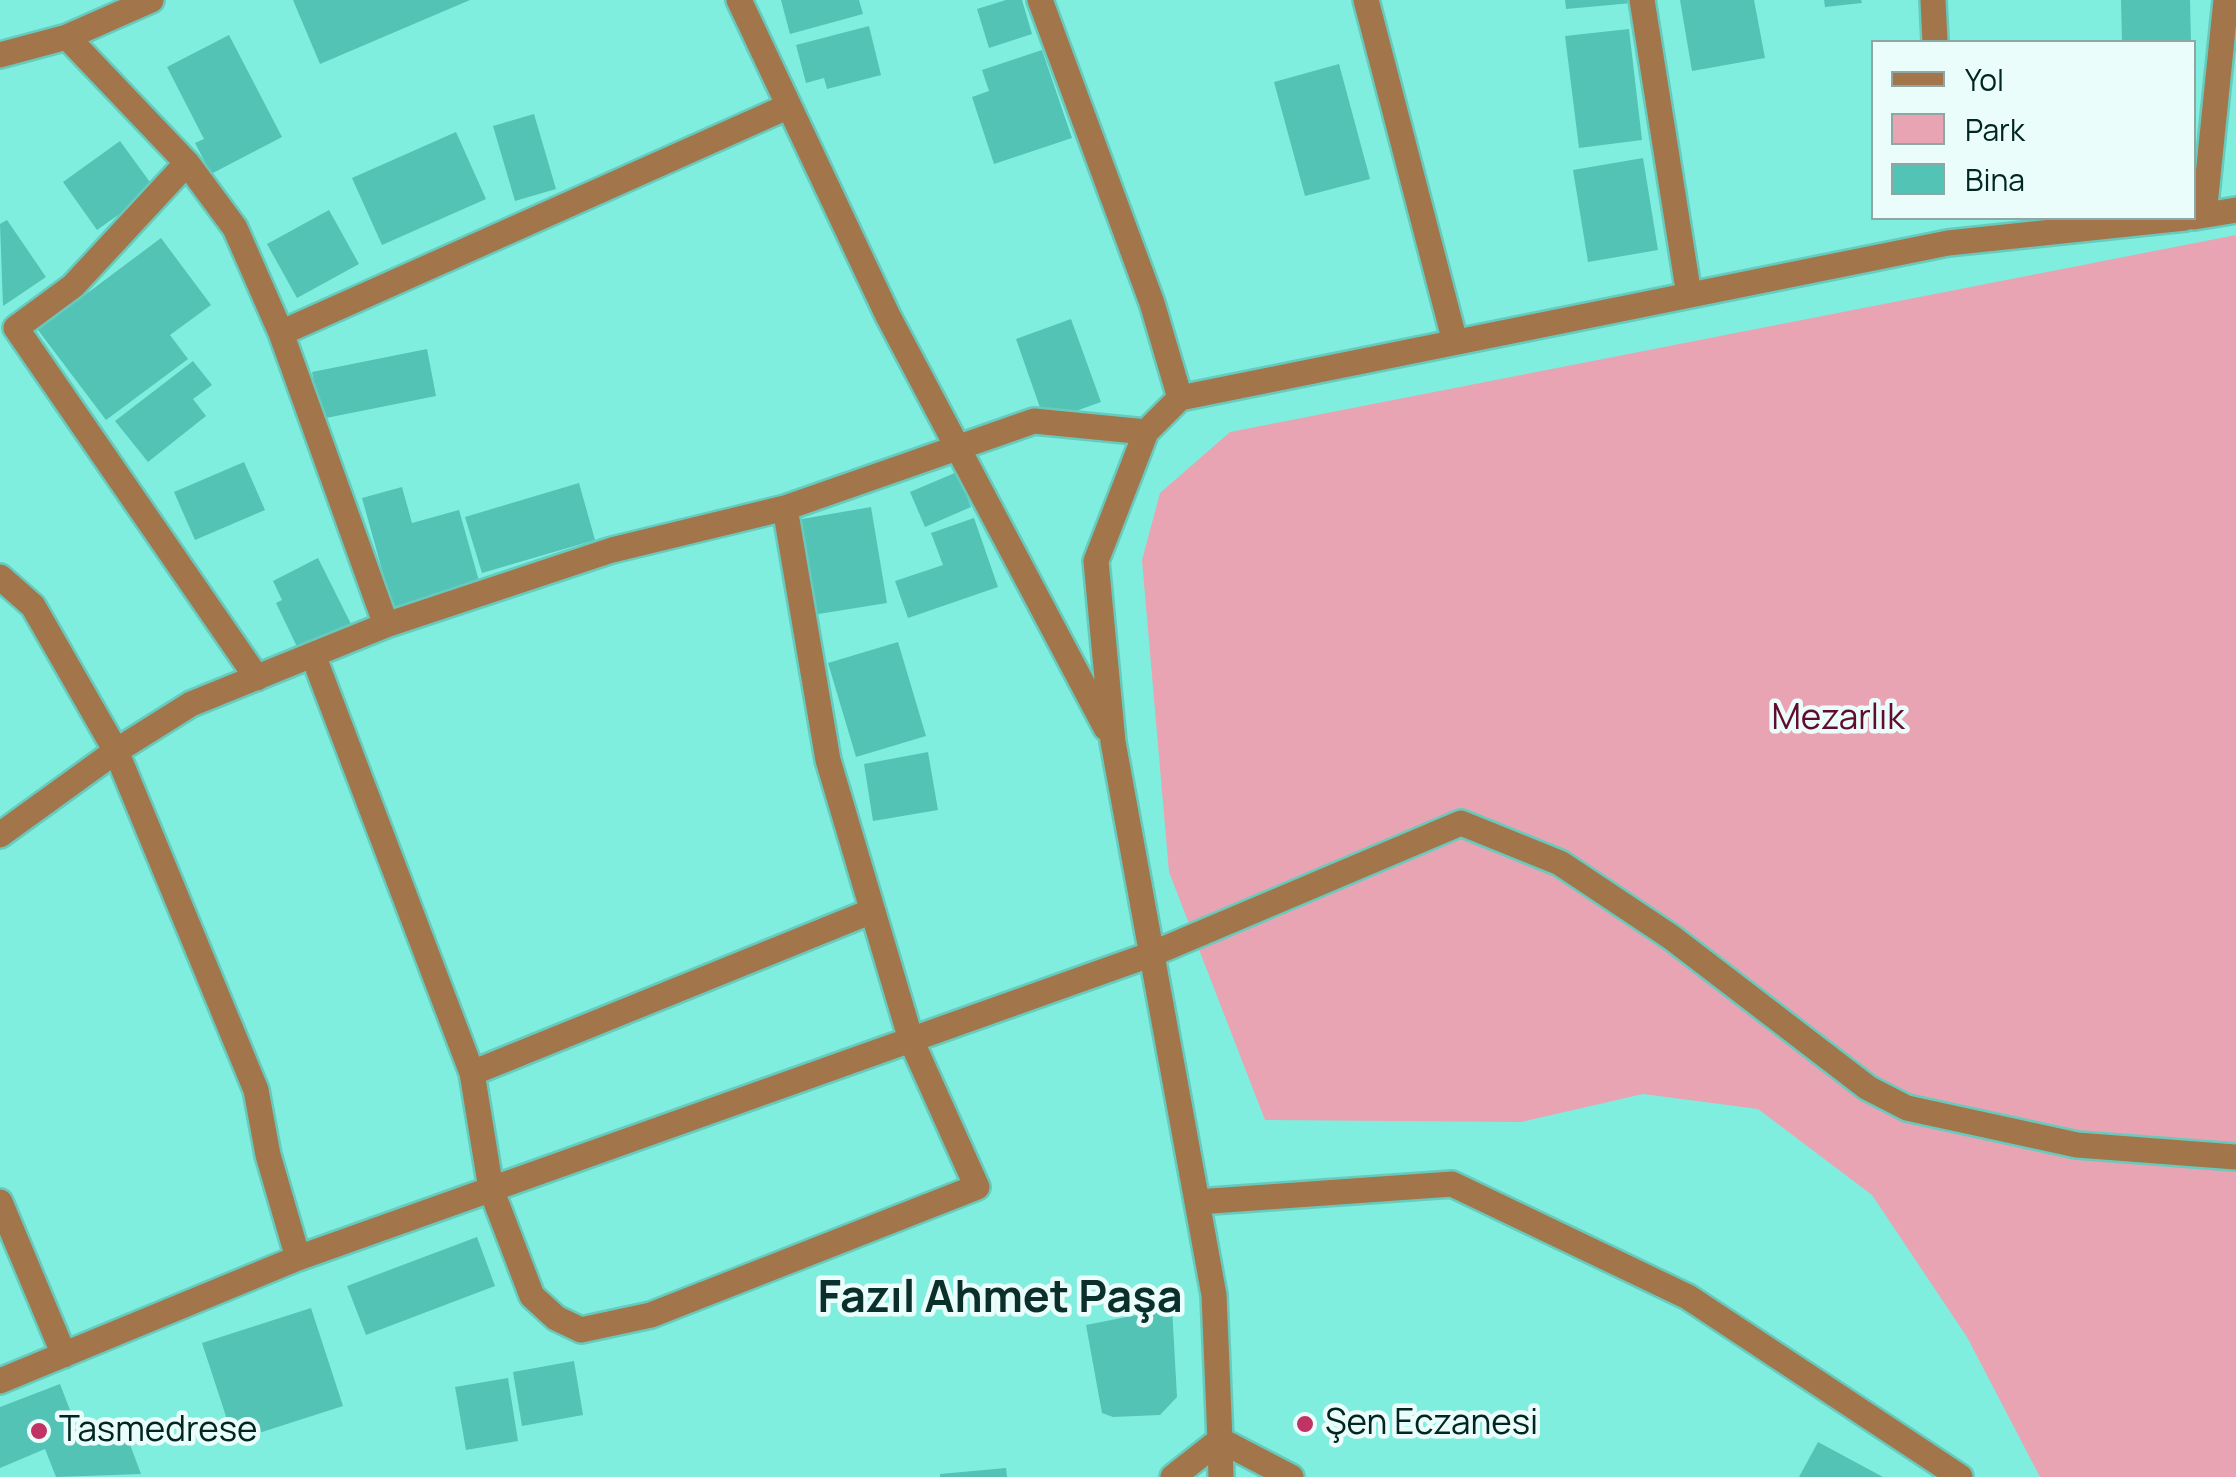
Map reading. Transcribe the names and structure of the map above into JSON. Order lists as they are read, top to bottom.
{
  "districts": ["Fazıl Ahmet Paşa"],
  "parks": ["Mezarlık"],
  "places": ["Şen Eczanesi", "Tasmedrese"],
  "legend": ["Yol", "Park", "Bina"]
}
